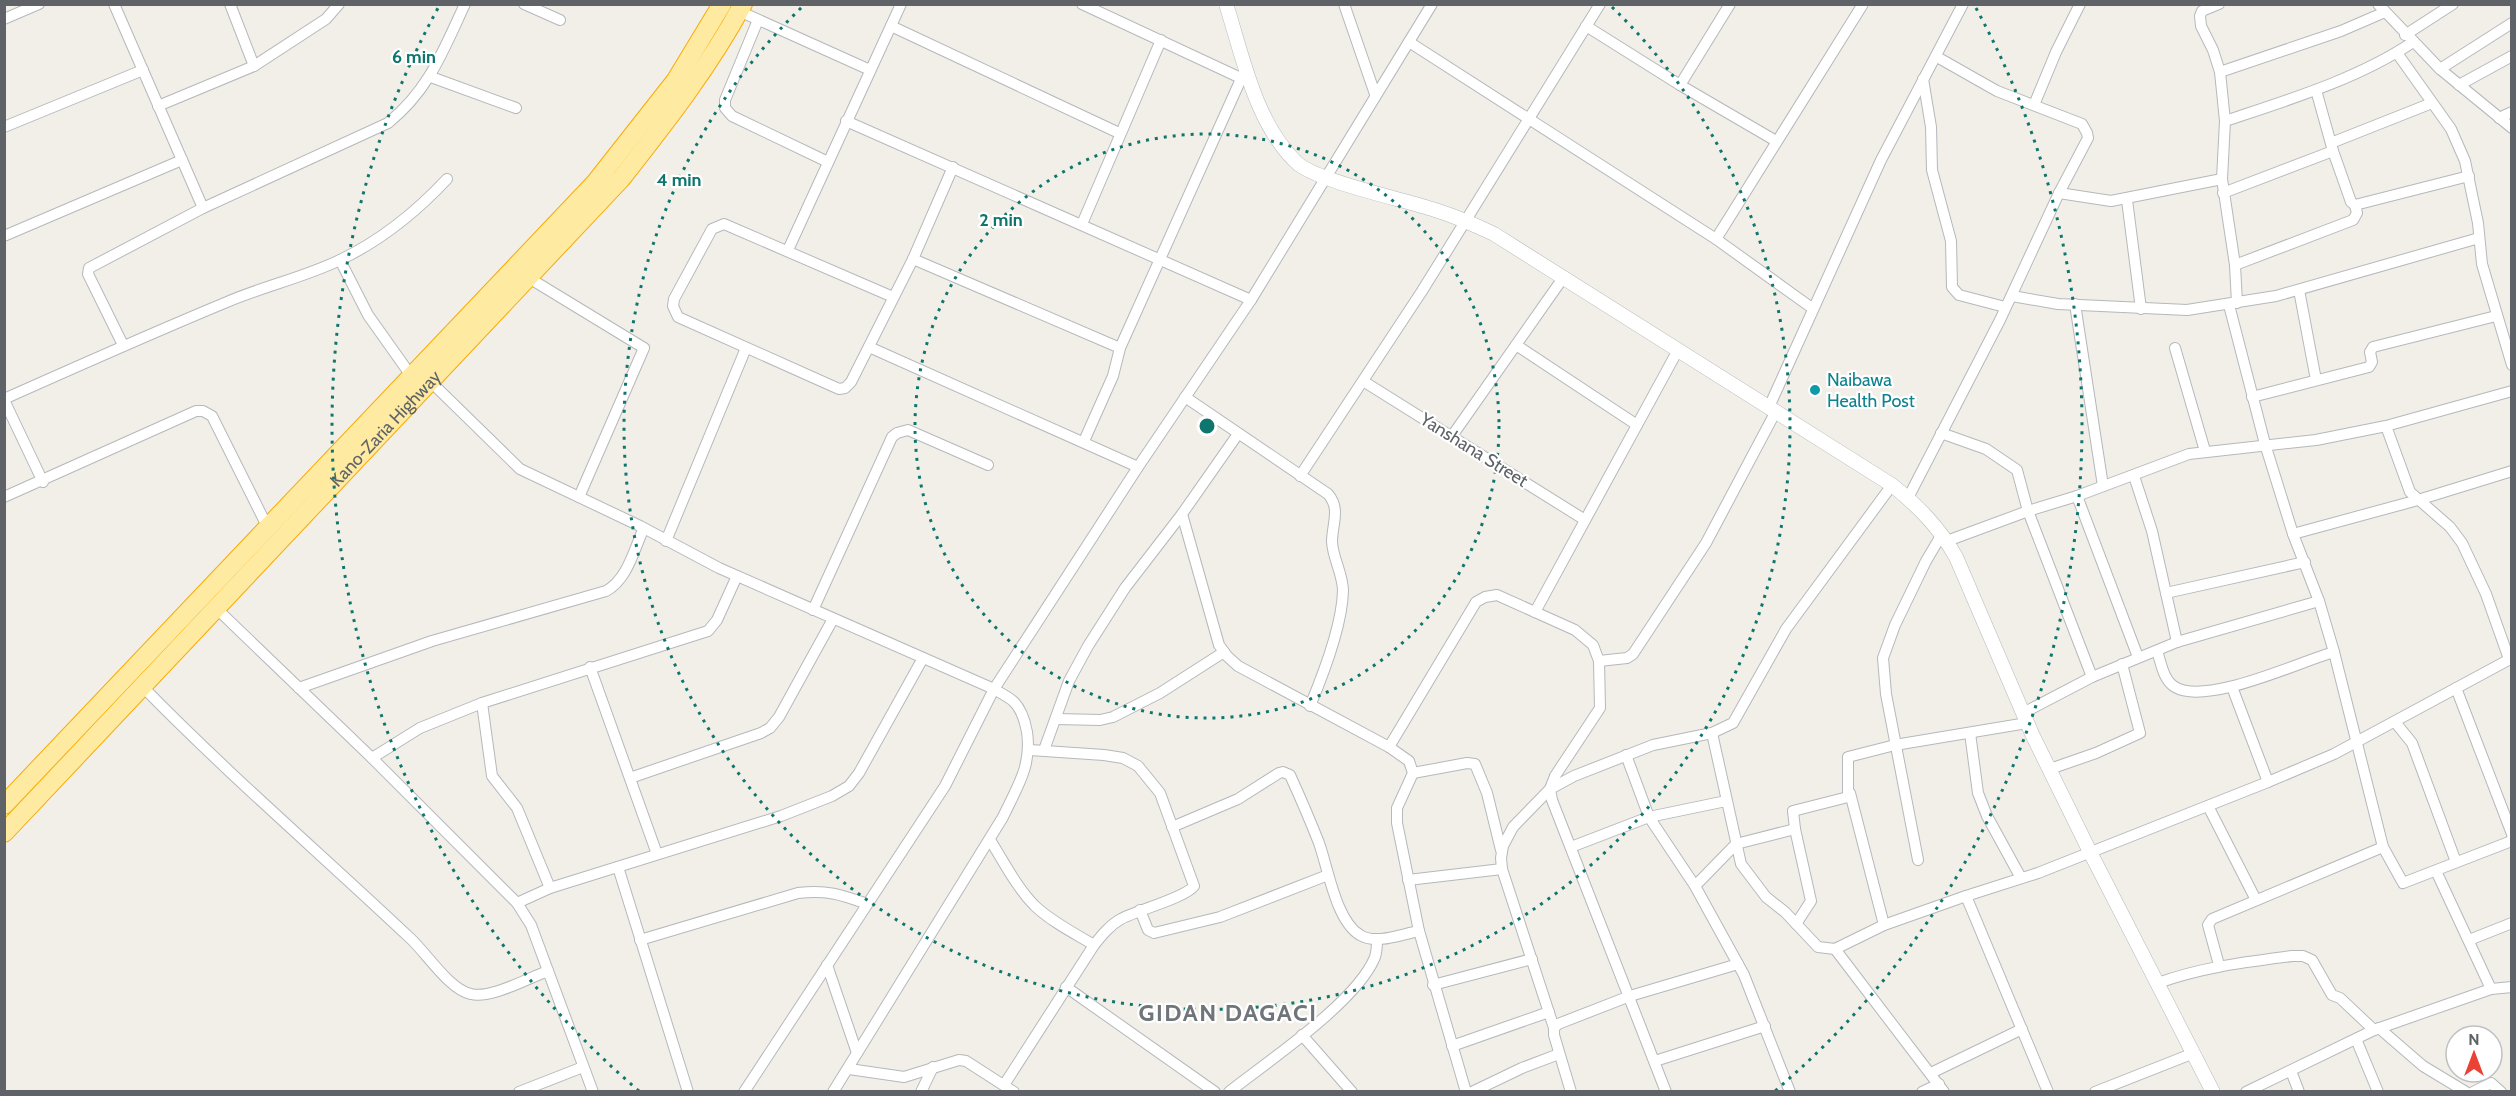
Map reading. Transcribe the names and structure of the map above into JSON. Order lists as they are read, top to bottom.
{
  "streets": {
    "highway": ["Kano-Zaria Highway"],
    "street": ["Yanshana Street"]
  },
  "districts": ["GIDAN DAGACI"],
  "places": ["Naibawa Health Post"],
  "north": "top",
  "rings": ["6 min", "4 min", "2 min"]
}
